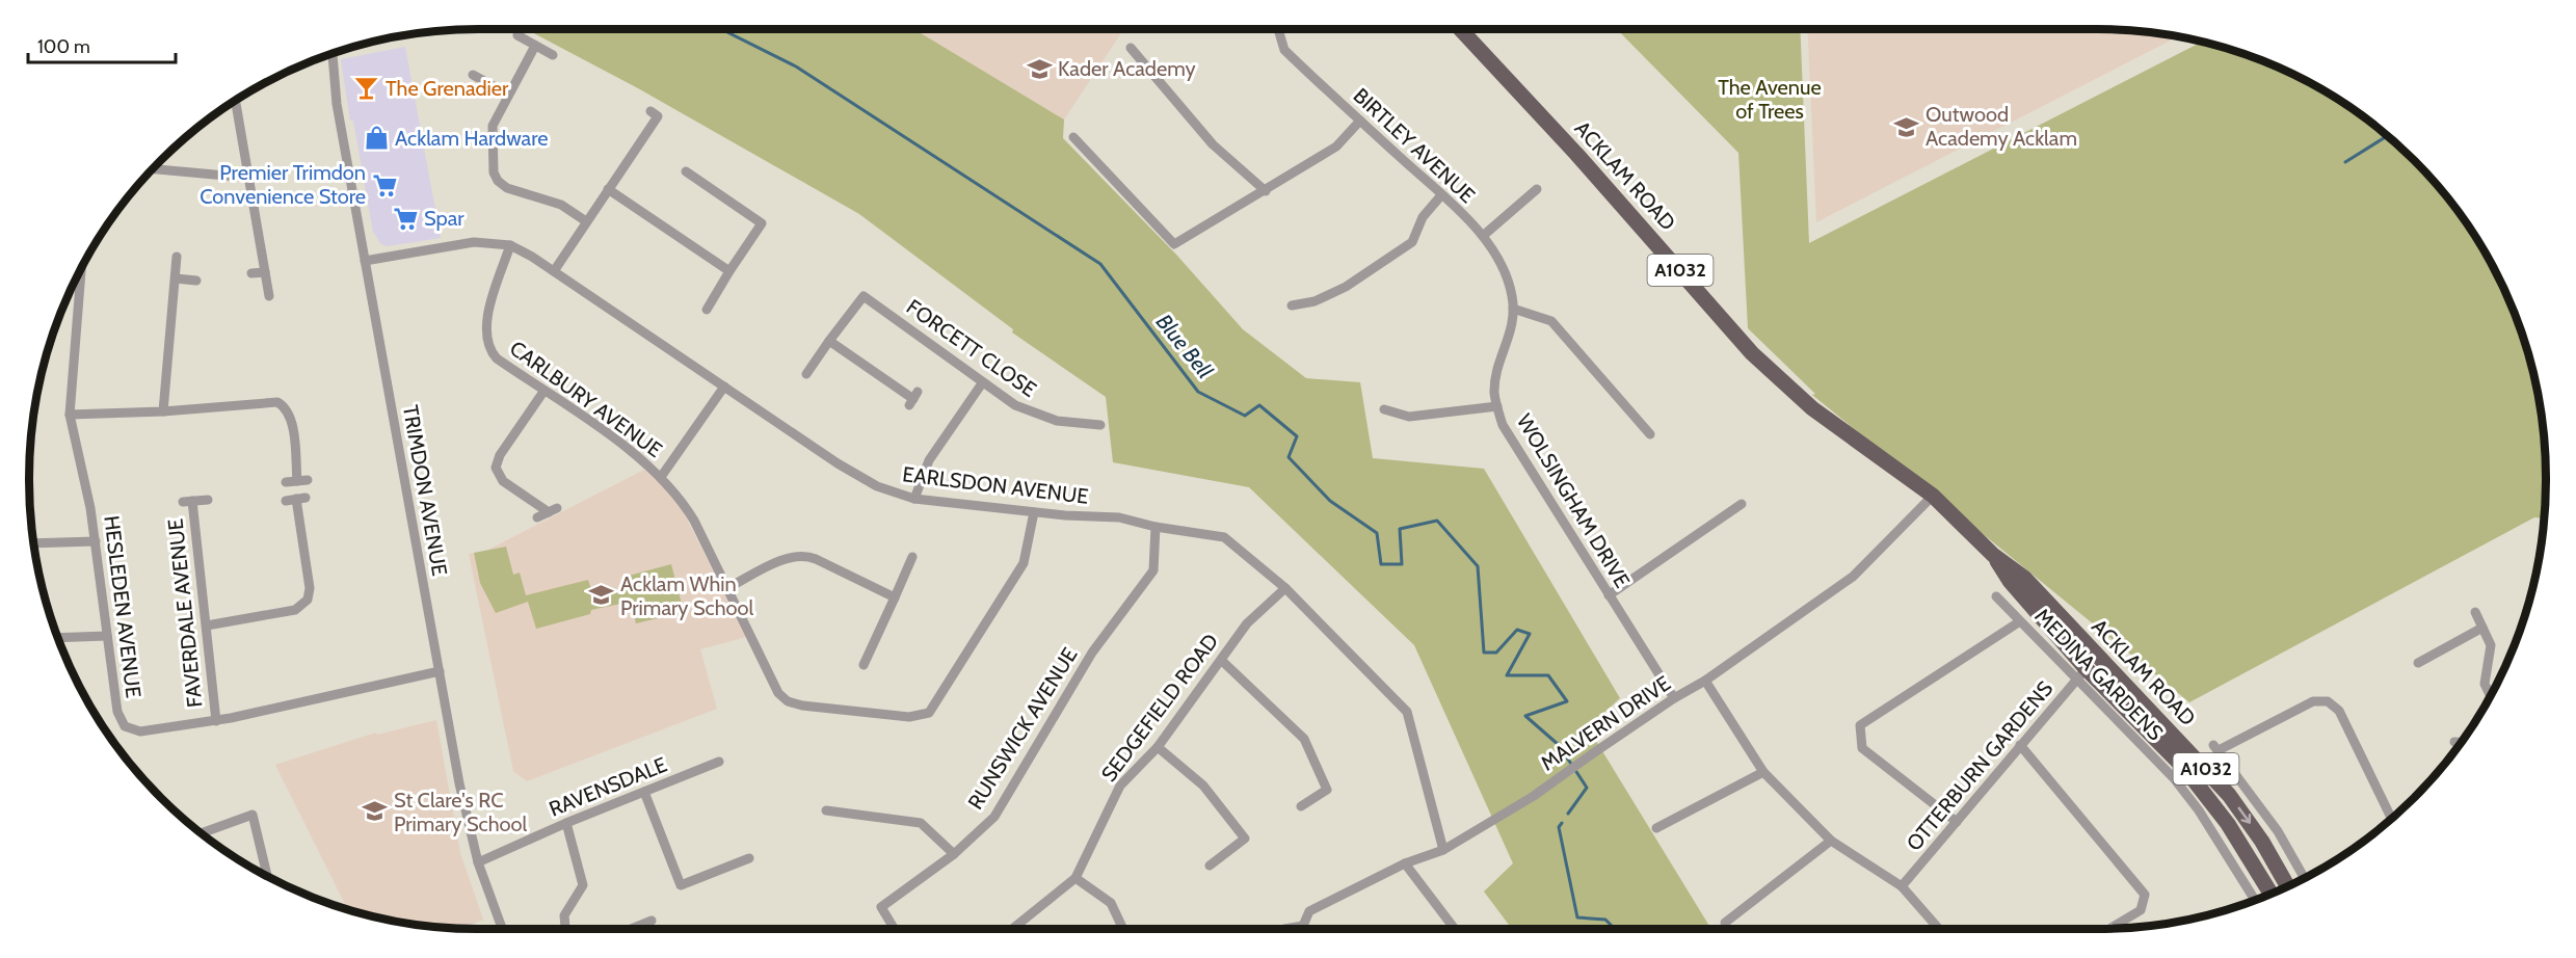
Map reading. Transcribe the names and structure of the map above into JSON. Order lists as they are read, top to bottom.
{
  "streets": {
    "main road": ["ACKLAM ROAD", "A1032"],
    "street": [
      "BIRTLEY AVENUE",
      "FORCETT CLOSE",
      "CARLBURY AVENUE",
      "EARLSDON AVENUE",
      "TRIMDON AVENUE",
      "WOLSINGHAM DRIVE",
      "HESLEDEN AVENUE",
      "FAVERDALE AVENUE",
      "MEDINA GARDENS",
      "SEDGEFIELD ROAD",
      "MALVERN DRIVE",
      "RUNSWICK AVENUE",
      "OTTERBURN GARDENS",
      "RAVENSDALE"
    ]
  },
  "crossings": [
    ["BIRTLEY AVENUE", "WOLSINGHAM DRIVE"],
    ["ACKLAM ROAD", "MEDINA GARDENS"],
    ["ACKLAM ROAD", "MALVERN DRIVE"],
    ["ACKLAM ROAD", "OTTERBURN GARDENS"],
    ["CARLBURY AVENUE", "EARLSDON AVENUE"],
    ["EARLSDON AVENUE", "TRIMDON AVENUE"],
    ["EARLSDON AVENUE", "SEDGEFIELD ROAD"],
    ["EARLSDON AVENUE", "MALVERN DRIVE"],
    ["EARLSDON AVENUE", "RUNSWICK AVENUE"],
    ["TRIMDON AVENUE", "HESLEDEN AVENUE"],
    ["TRIMDON AVENUE", "RAVENSDALE"],
    ["WOLSINGHAM DRIVE", "MALVERN DRIVE"],
    ["HESLEDEN AVENUE", "FAVERDALE AVENUE"],
    ["MEDINA GARDENS", "OTTERBURN GARDENS"]
  ],
  "water": ["Blue Bell"],
  "parks": ["The Avenue of Trees"],
  "places": {
    "school or university": [
      "Kader Academy",
      "Outwood Academy Acklam",
      "Acklam Whin Primary School",
      "St Clare's RC Primary School"
    ],
    "bar": ["The Grenadier"],
    "shop": ["Acklam Hardware"],
    "supermarket": ["Premier Trimdon Convenience Store", "Spar"]
  },
  "scale_bar": "100 m"
}
